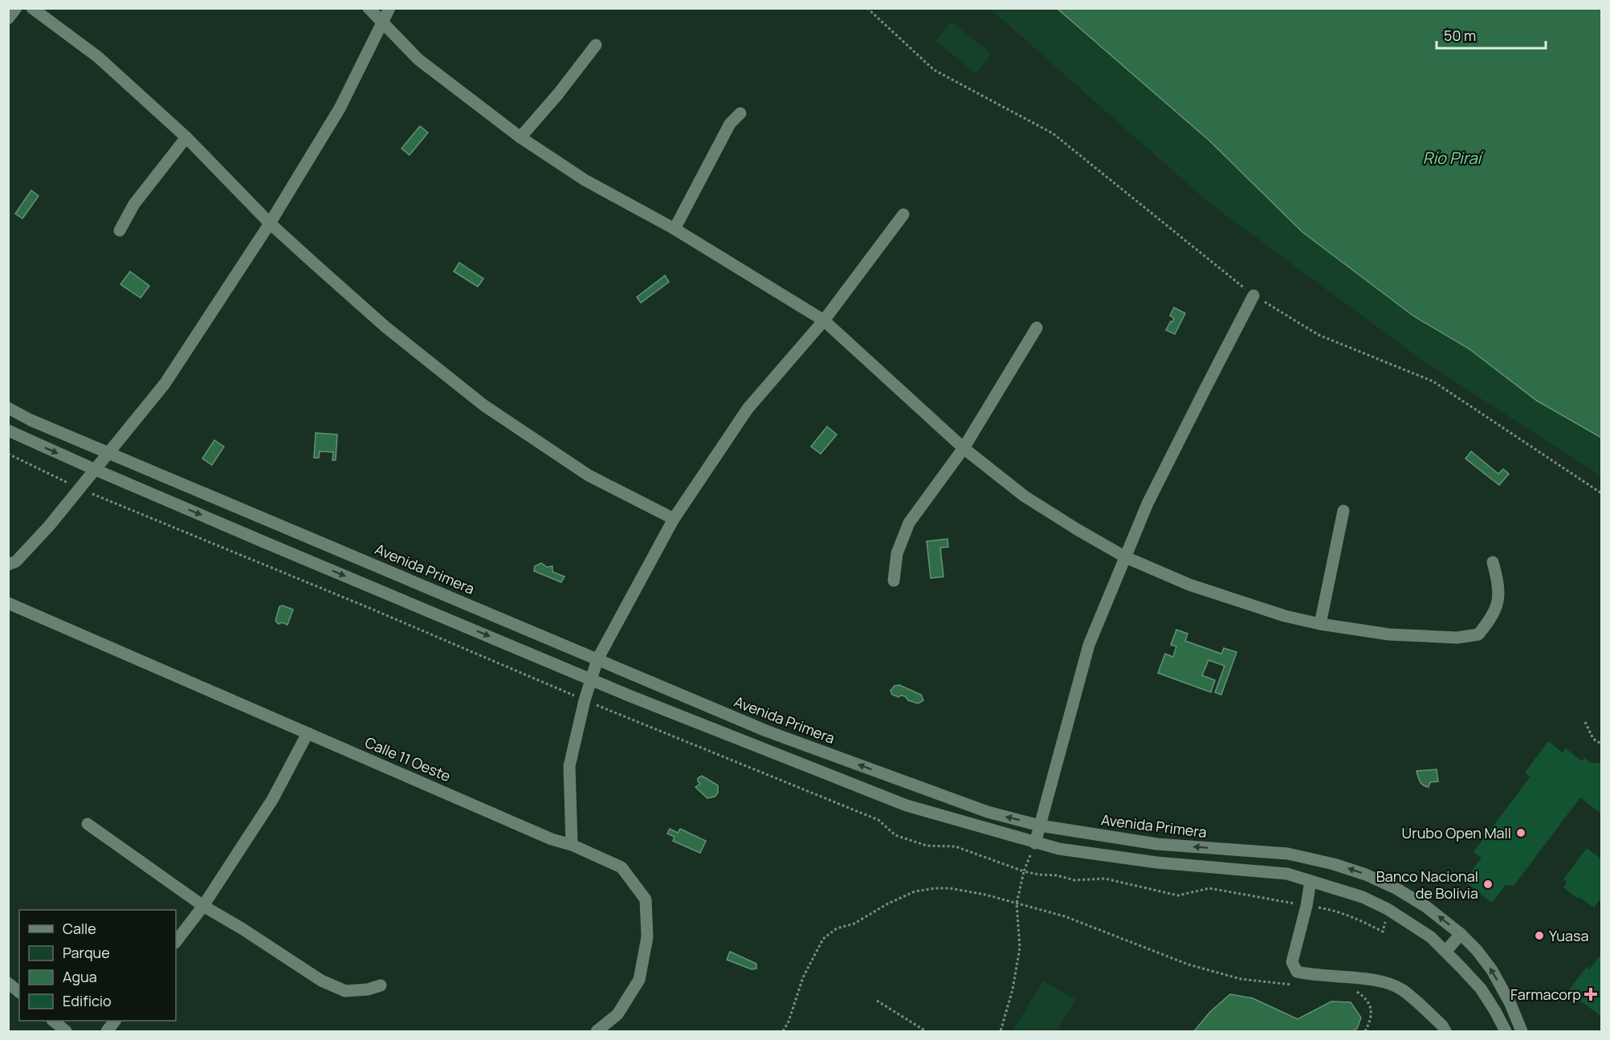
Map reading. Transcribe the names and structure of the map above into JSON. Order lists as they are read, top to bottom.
{
  "streets": {
    "street": ["Avenida Primera", "Calle 11 Oeste"]
  },
  "water": ["Río Piraí"],
  "places": {
    "other": ["Urubo Open Mall", "Banco Nacional de Bolivia", "Yuasa"],
    "health": ["Farmacorp"]
  },
  "legend": [
    "Calle",
    "Parque",
    "Agua",
    "Edificio"
  ],
  "scale_bar": "50 m"
}
